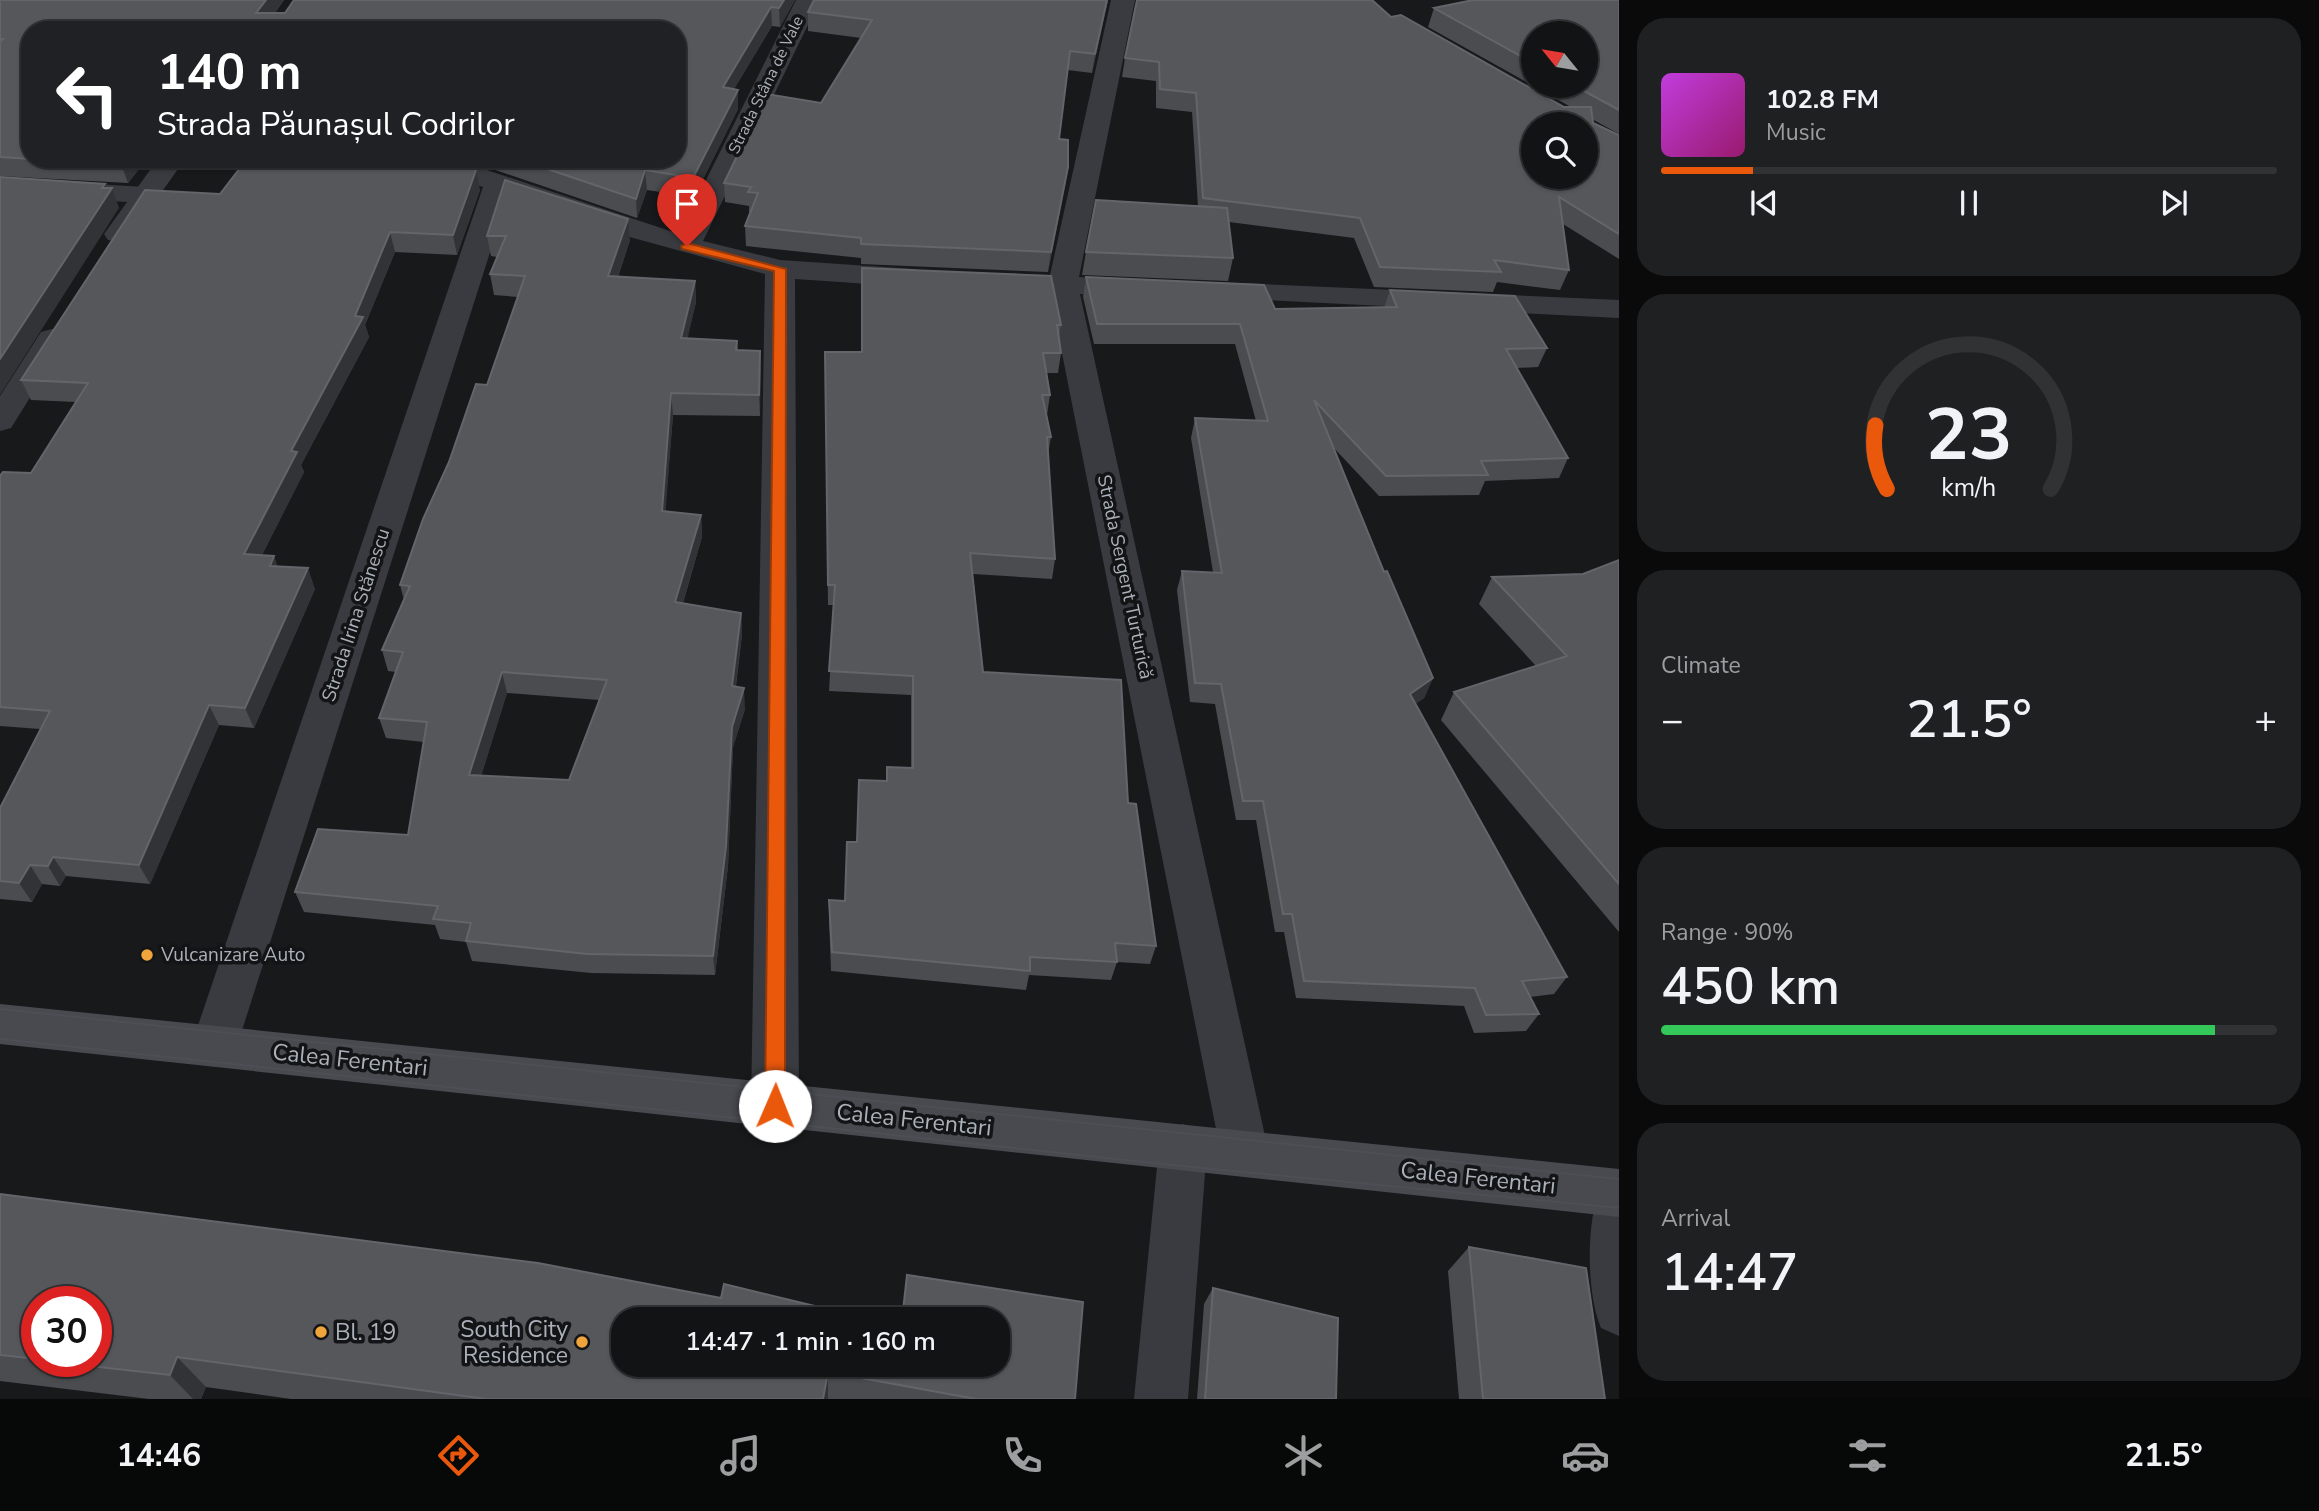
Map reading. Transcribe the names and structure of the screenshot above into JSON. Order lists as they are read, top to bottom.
{
  "streets": {
    "main road": ["Calea Ferentari"],
    "street": ["Strada Stâna de Vale", "Strada Sergent Turturică", "Strada Irina Stănescu"]
  },
  "crossings": [
    ["Strada Sergent Turturică", "Calea Ferentari"],
    ["Strada Irina Stănescu", "Calea Ferentari"]
  ],
  "places": ["Vulcanizare Auto", "Bl. 19", "South City Residence"],
  "north": "top left",
  "page": {
    "turn": ["140 m", "Strada Păunașul Codrilor"],
    "song": ["102.8 FM", "Music"],
    "tile": [
      "Climate",
      ["Range · 90%", "450 km"],
      ["Arrival", "14:47"]
    ],
    "heat": ["−", "21.5°", "+"],
    "limit": "30",
    "trip": "14:47 · 1 min · 160 m",
    "tabs": ["14:46", "21.5°"],
    "gauge": ["23", "km/h"]
  }
}
